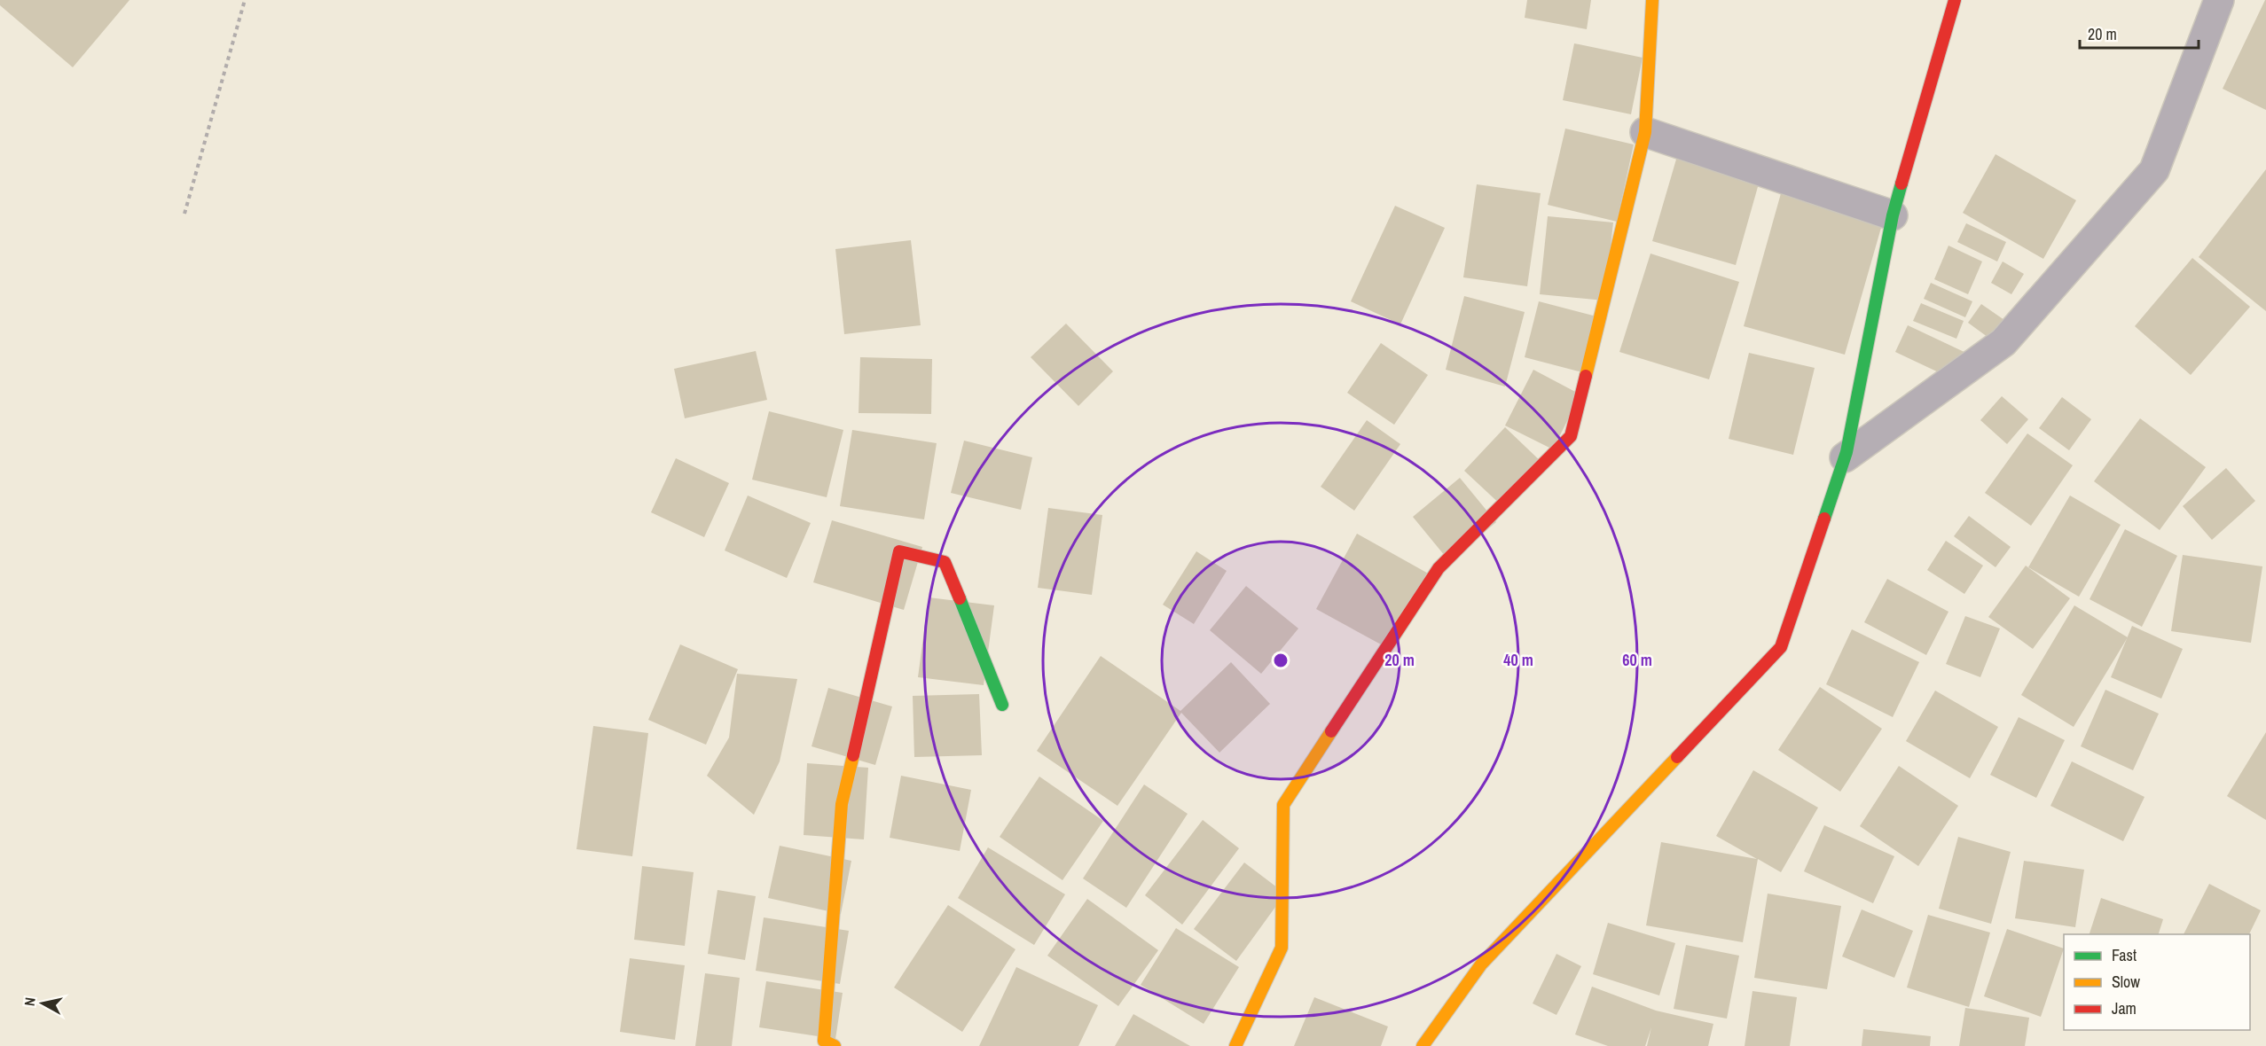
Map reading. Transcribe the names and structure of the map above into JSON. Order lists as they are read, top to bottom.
{
  "legend": ["Fast", "Slow", "Jam"],
  "scale_bar": "20 m",
  "north": "left",
  "rings": ["20 m", "40 m", "60 m"]
}
